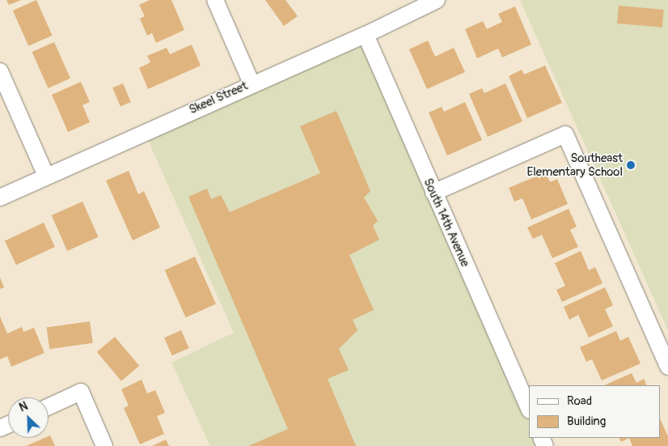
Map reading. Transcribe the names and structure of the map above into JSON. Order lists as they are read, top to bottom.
{
  "streets": {
    "street": ["Skeel Street", "South 14th Avenue"]
  },
  "crossings": [
    ["Skeel Street", "South 14th Avenue"]
  ],
  "places": ["Southeast Elementary School"],
  "legend": ["Road", "Building"],
  "north": "top left"
}
